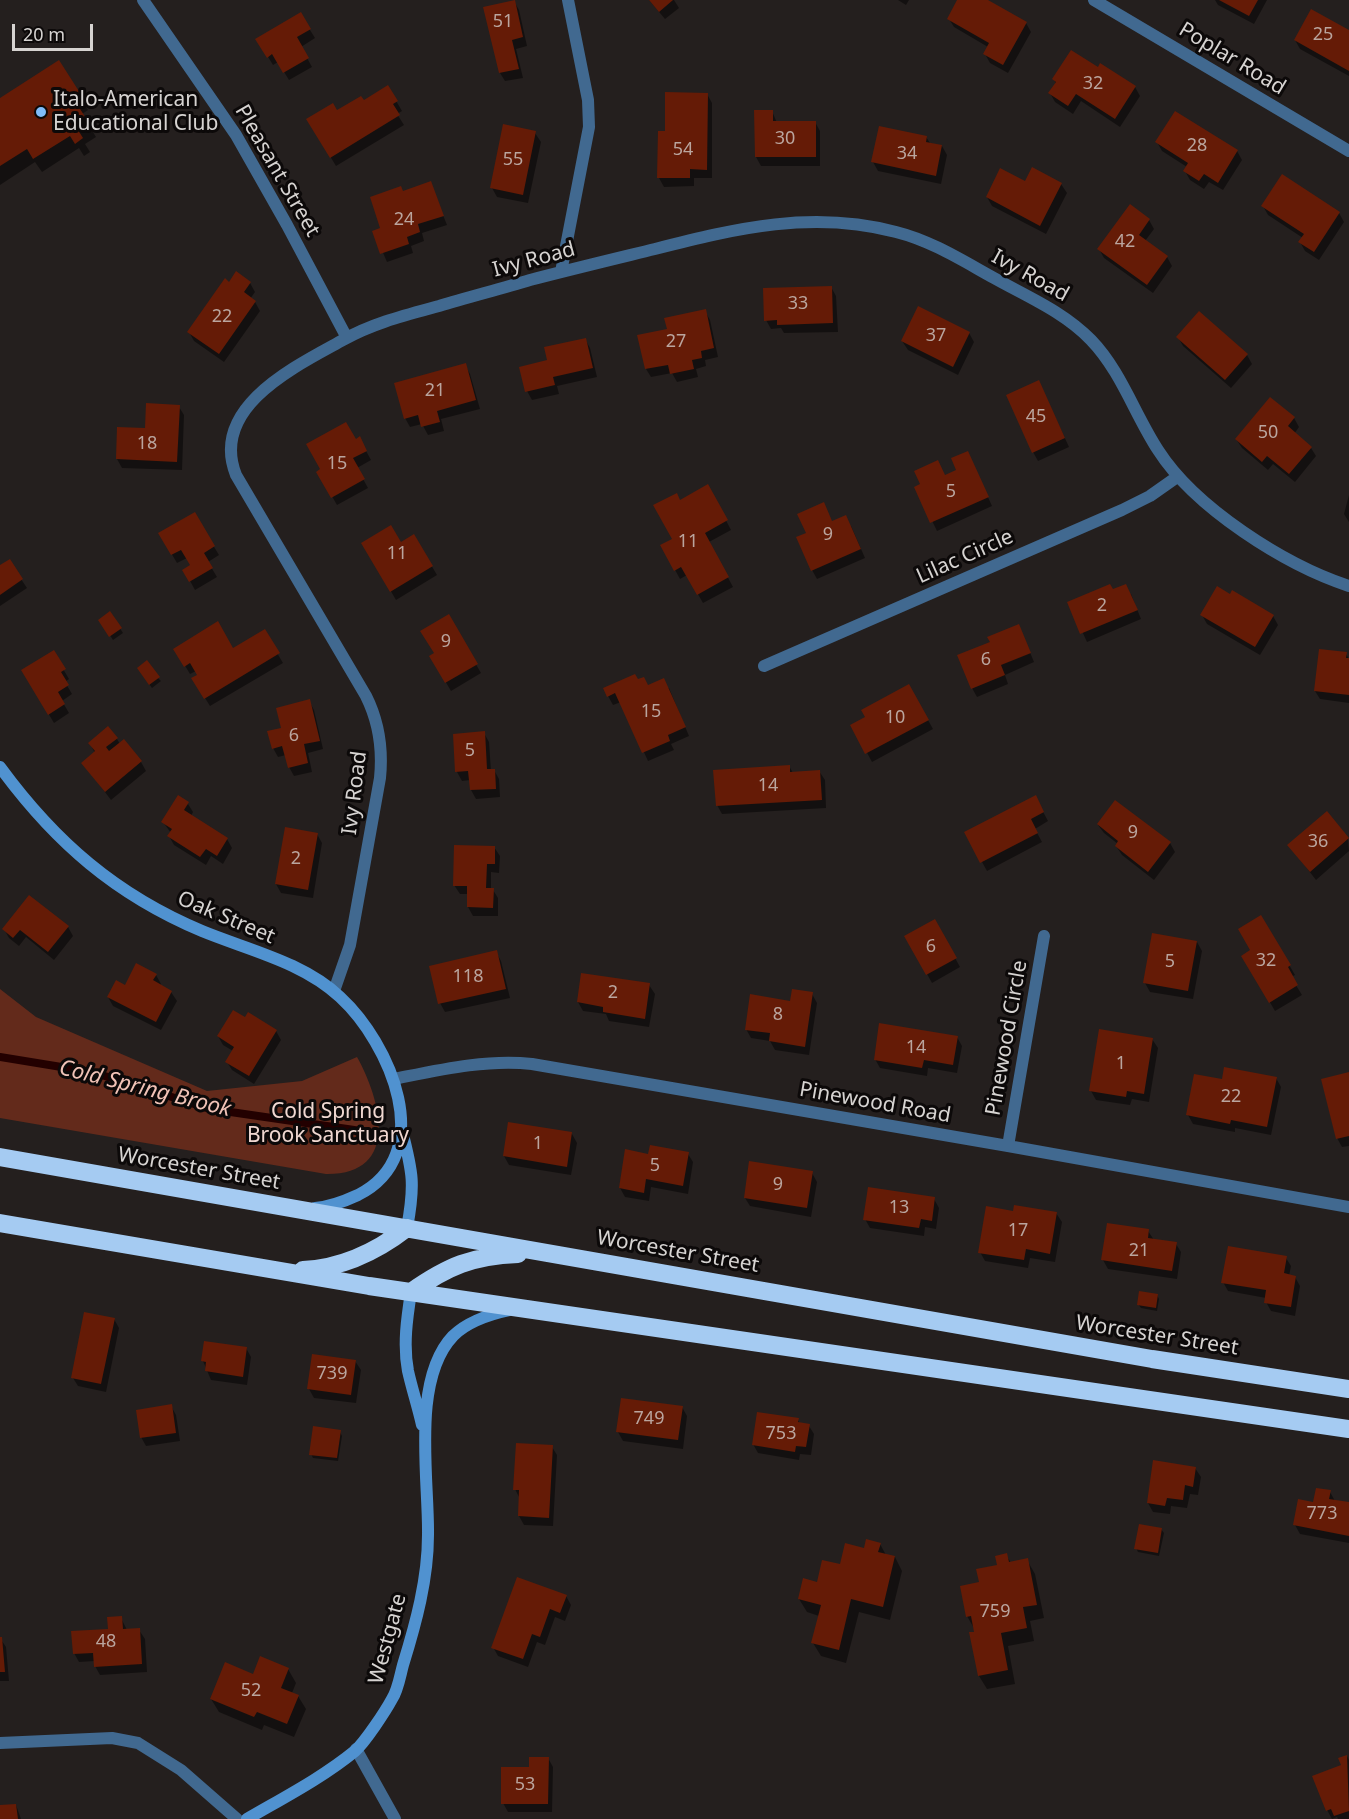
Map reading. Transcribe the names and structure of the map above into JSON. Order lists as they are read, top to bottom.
{
  "streets": {
    "highway": ["Worcester Street"],
    "street": [
      "Poplar Road",
      "Pleasant Street",
      "Ivy Road",
      "Lilac Circle",
      "Oak Street",
      "Pinewood Circle",
      "Pinewood Road",
      "Westgate"
    ]
  },
  "crossings": [
    ["Pleasant Street", "Ivy Road"],
    ["Ivy Road", "Lilac Circle"],
    ["Ivy Road", "Oak Street"],
    ["Oak Street", "Pinewood Road"],
    ["Oak Street", "Worcester Street"],
    ["Pinewood Circle", "Pinewood Road"]
  ],
  "water": ["Cold Spring Brook"],
  "parks": ["Cold Spring Brook Sanctuary"],
  "places": ["Italo-American Educational Club"],
  "house_numbers": [
    "51",
    "25",
    "32",
    "30",
    "28",
    "54",
    "34",
    "55",
    "24",
    "42",
    "33",
    "22",
    "37",
    "27",
    "21",
    "45",
    "50",
    "18",
    "15",
    "5",
    "9",
    "11",
    "11",
    "2",
    "9",
    "6",
    "15",
    "10",
    "6",
    "5",
    "14",
    "9",
    "36",
    "2",
    "6",
    "32",
    "5",
    "118",
    "2",
    "8",
    "14",
    "1",
    "22",
    "1",
    "5",
    "9",
    "13",
    "17",
    "21",
    "739",
    "749",
    "753",
    "773",
    "759",
    "48",
    "52",
    "53"
  ],
  "scale_bar": "20 m"
}
